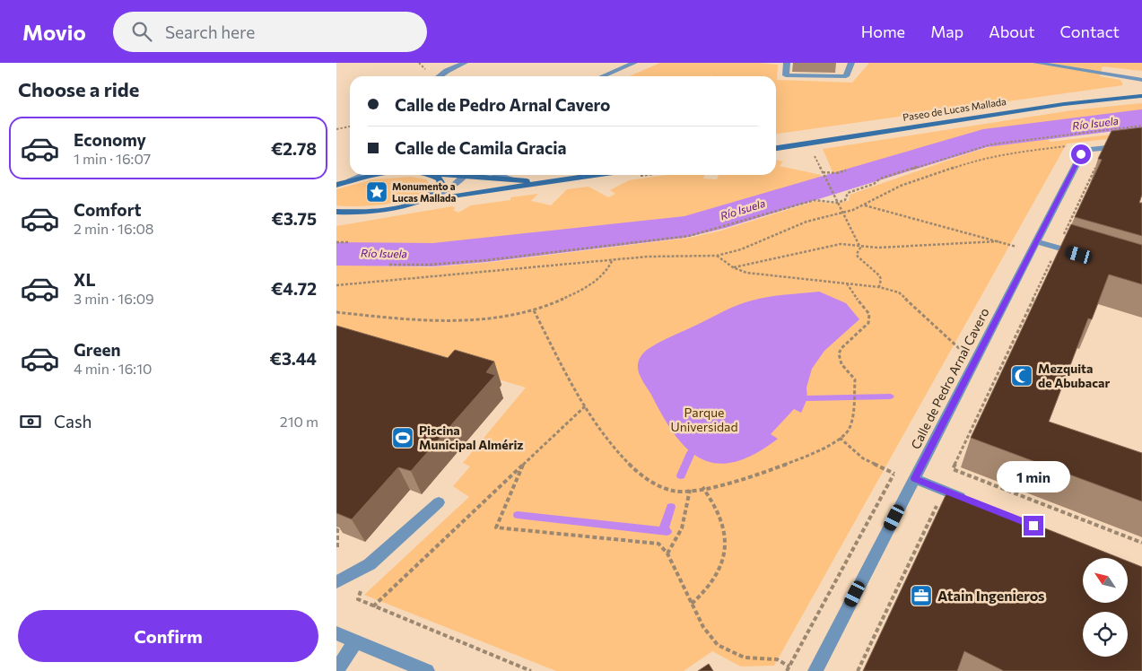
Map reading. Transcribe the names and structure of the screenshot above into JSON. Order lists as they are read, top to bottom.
{
  "streets": {
    "main road": ["Paseo de Lucas Mallada"],
    "street": ["Calle de Pedro Arnal Cavero"]
  },
  "water": ["Río Isuela"],
  "parks": ["Parque Universidad"],
  "places": {
    "place": ["Monumento a Lucas Mallada"],
    "mosque": ["Mezquita de Abubacar"],
    "sports": ["Piscina Municipal Almériz"],
    "office": ["Atain Ingenieros"]
  },
  "north": "top left",
  "page": {
    "header": "Movio",
    "search": "Search here",
    "nav": [
      "Home",
      "Map",
      "About",
      "Contact"
    ],
    "heading": "Choose a ride",
    "banner": ["Calle de Pedro Arnal Cavero", "Calle de Camila Gracia"],
    "list": [
      {
        "name": "Economy",
        "note": "1 min · 16:07",
        "value": "€2.78"
      },
      {
        "name": "Comfort",
        "note": "2 min · 16:08",
        "value": "€3.75"
      },
      {
        "name": "XL",
        "note": "3 min · 16:09",
        "value": "€4.72"
      },
      {
        "name": "Green",
        "note": "4 min · 16:10",
        "value": "€3.44"
      }
    ],
    "pay": ["Cash", "210 m"],
    "bubble": "1 min",
    "buttons": "Confirm"
  }
}
